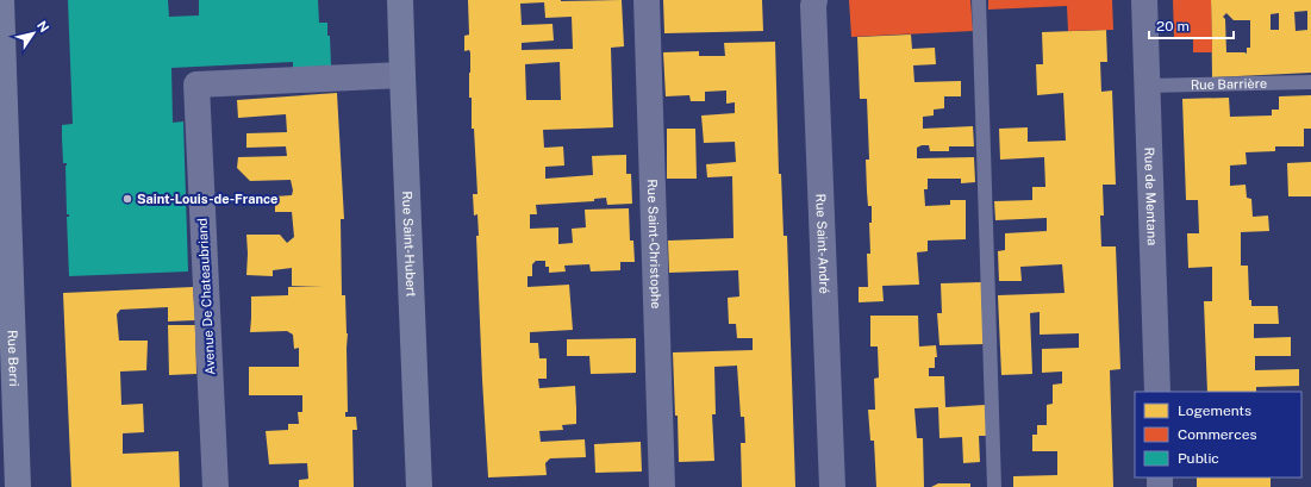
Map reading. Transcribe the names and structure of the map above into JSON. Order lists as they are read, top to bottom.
{
  "streets": {
    "street": [
      "Rue de Mentana",
      "Rue Saint-Christophe",
      "Rue Saint-André",
      "Rue Saint-Hubert",
      "Avenue De Chateaubriand",
      "Rue Berri"
    ],
    "lane": ["Rue Barrière"]
  },
  "crossings": [
    ["Rue Barrière", "Rue de Mentana"],
    ["Rue Saint-Hubert", "Avenue De Chateaubriand"]
  ],
  "places": ["Saint-Louis-de-France"],
  "legend": ["Logements", "Commerces", "Public"],
  "scale_bar": "20 m",
  "north": "top right"
}
